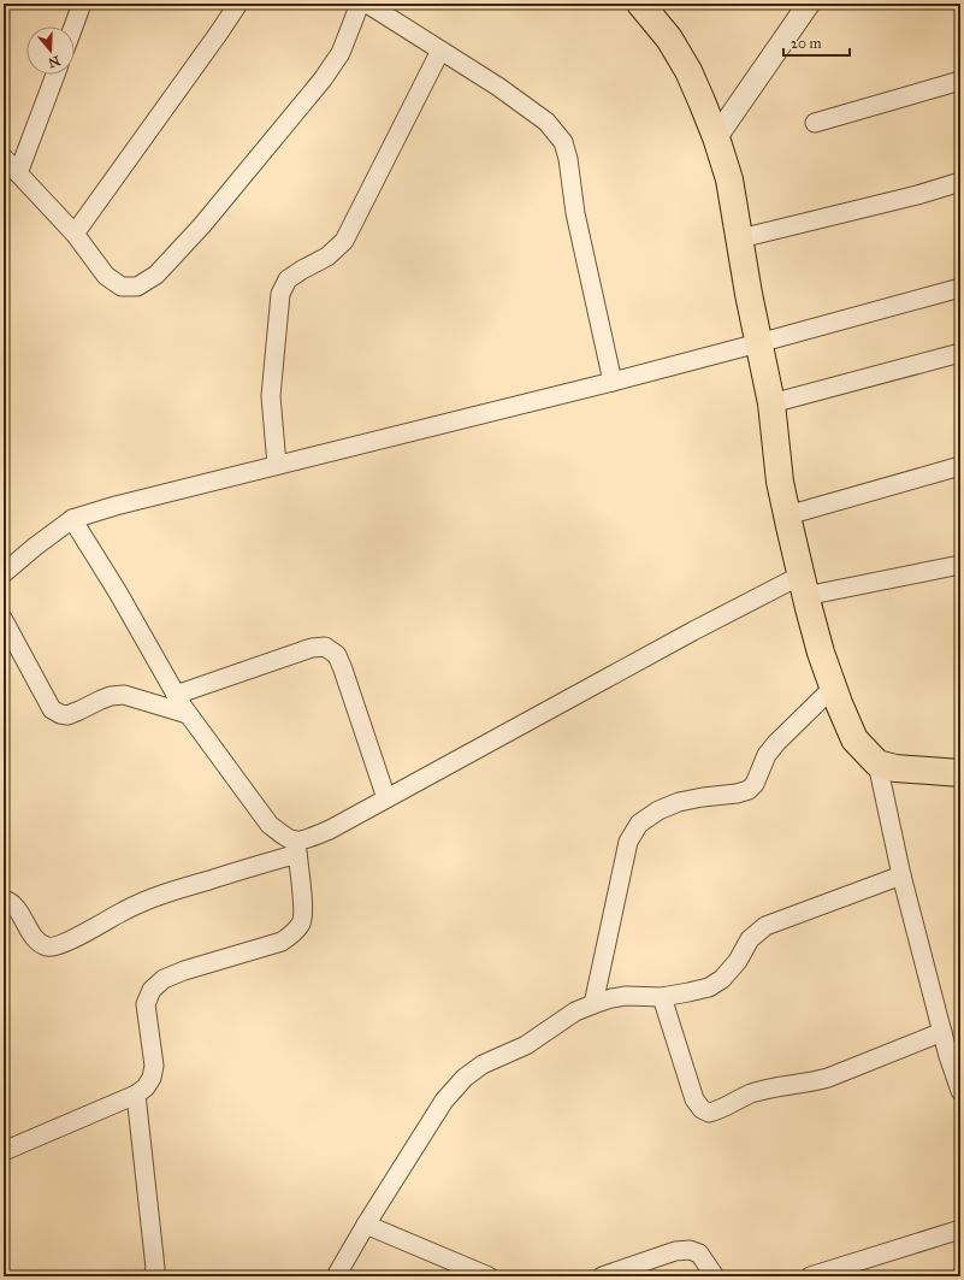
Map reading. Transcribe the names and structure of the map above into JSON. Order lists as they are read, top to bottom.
{
  "scale_bar": "20 m",
  "north": "bottom"
}
